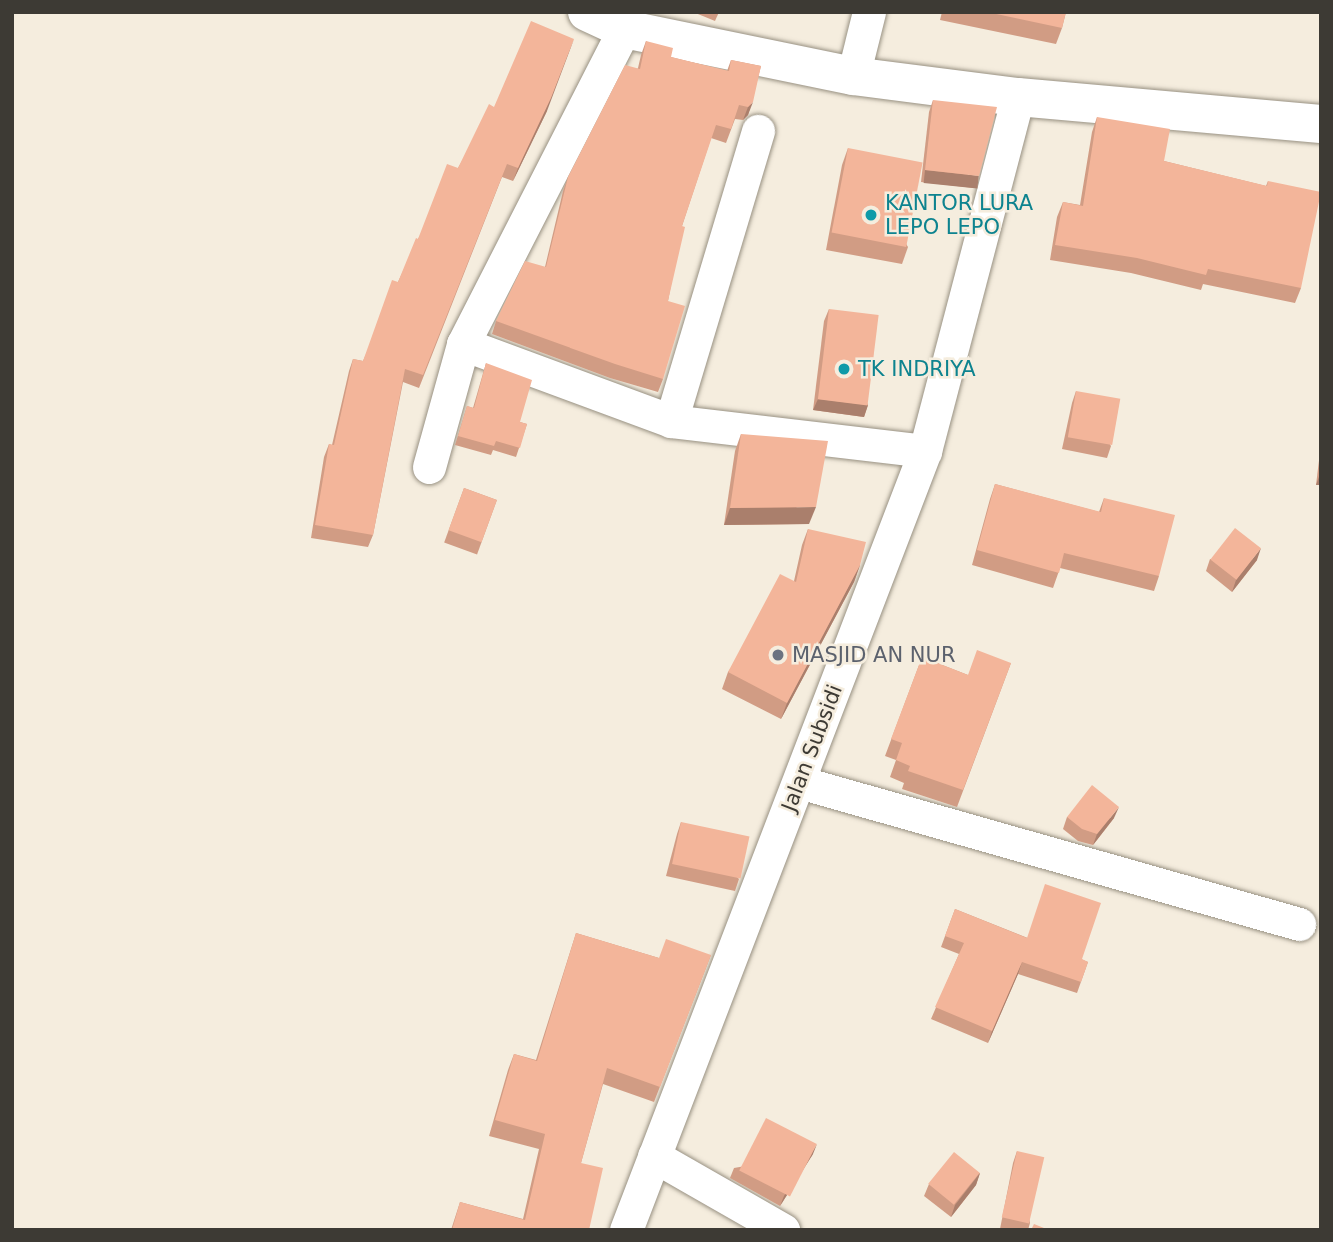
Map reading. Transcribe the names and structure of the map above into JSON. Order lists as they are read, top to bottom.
{
  "streets": {
    "street": ["Jalan Subsidi"]
  },
  "places": ["KANTOR LURA LEPO LEPO", "TK INDRIYA", "MASJID AN NUR"]
}
